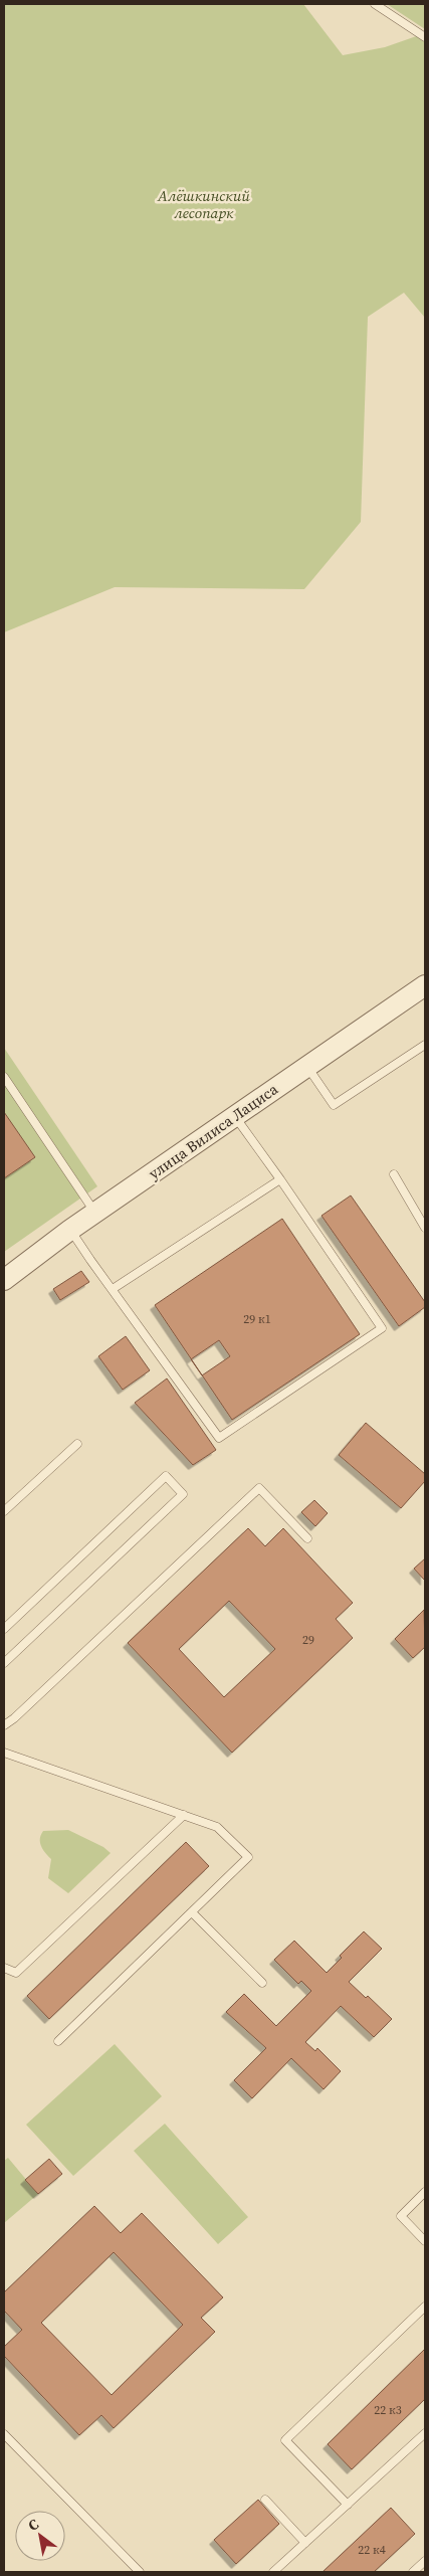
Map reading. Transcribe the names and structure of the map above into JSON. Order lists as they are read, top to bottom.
{
  "streets": {
    "street": ["улица Вилиса Лациса"]
  },
  "parks": ["Алёшкинский лесопарк"],
  "house_numbers": [
    "29 к1",
    "29",
    "22 к3",
    "22 к4"
  ],
  "north": "top left"
}
